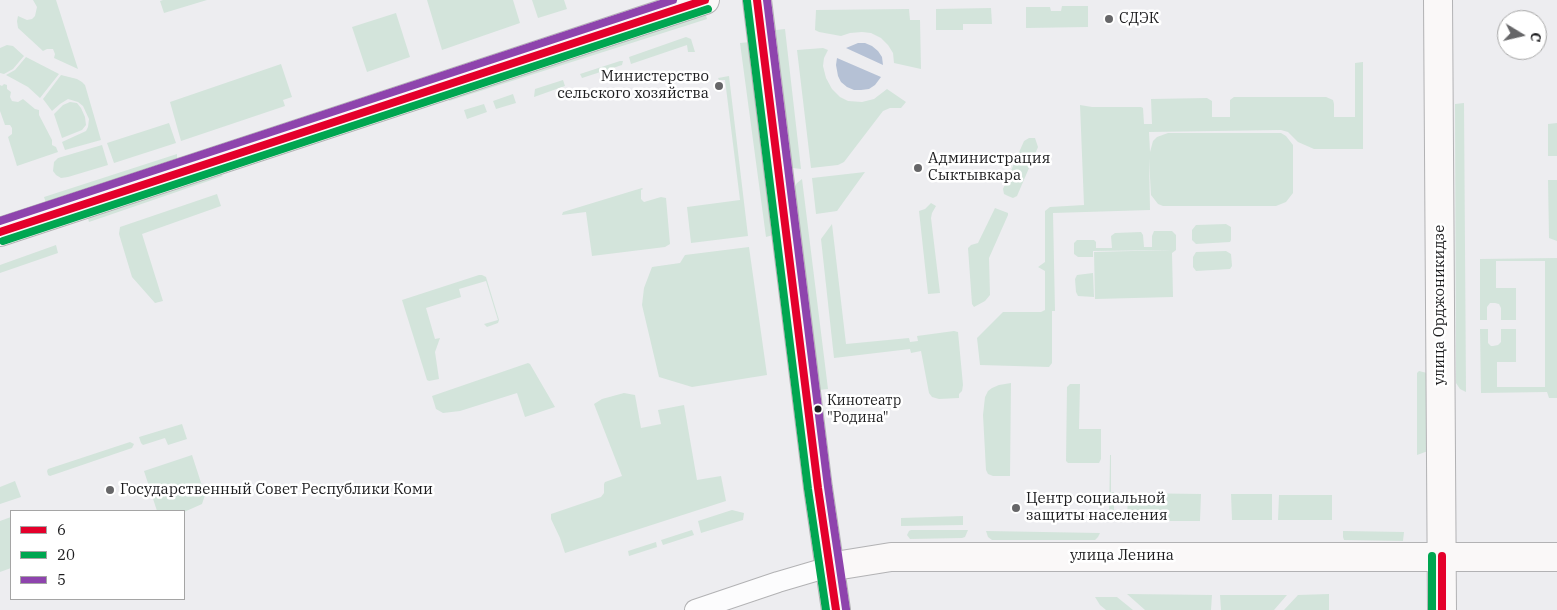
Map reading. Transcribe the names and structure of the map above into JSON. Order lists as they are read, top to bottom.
{
  "streets": {
    "street": ["улица Орджоникидзе", "улица Ленина"]
  },
  "crossings": [
    ["улица Орджоникидзе", "улица Ленина"]
  ],
  "places": [
    "СДЭК",
    "Министерство сельского хозяйства",
    "Администрация Сыктывкара",
    "Кинотеатр \"Родина\"",
    "Государственный Совет Республики Коми",
    "Центр социальной защиты населения"
  ],
  "lines": ["transit line 6", "transit line 5", "transit line 20"],
  "legend": ["6", "20", "5"],
  "north": "right"
}
